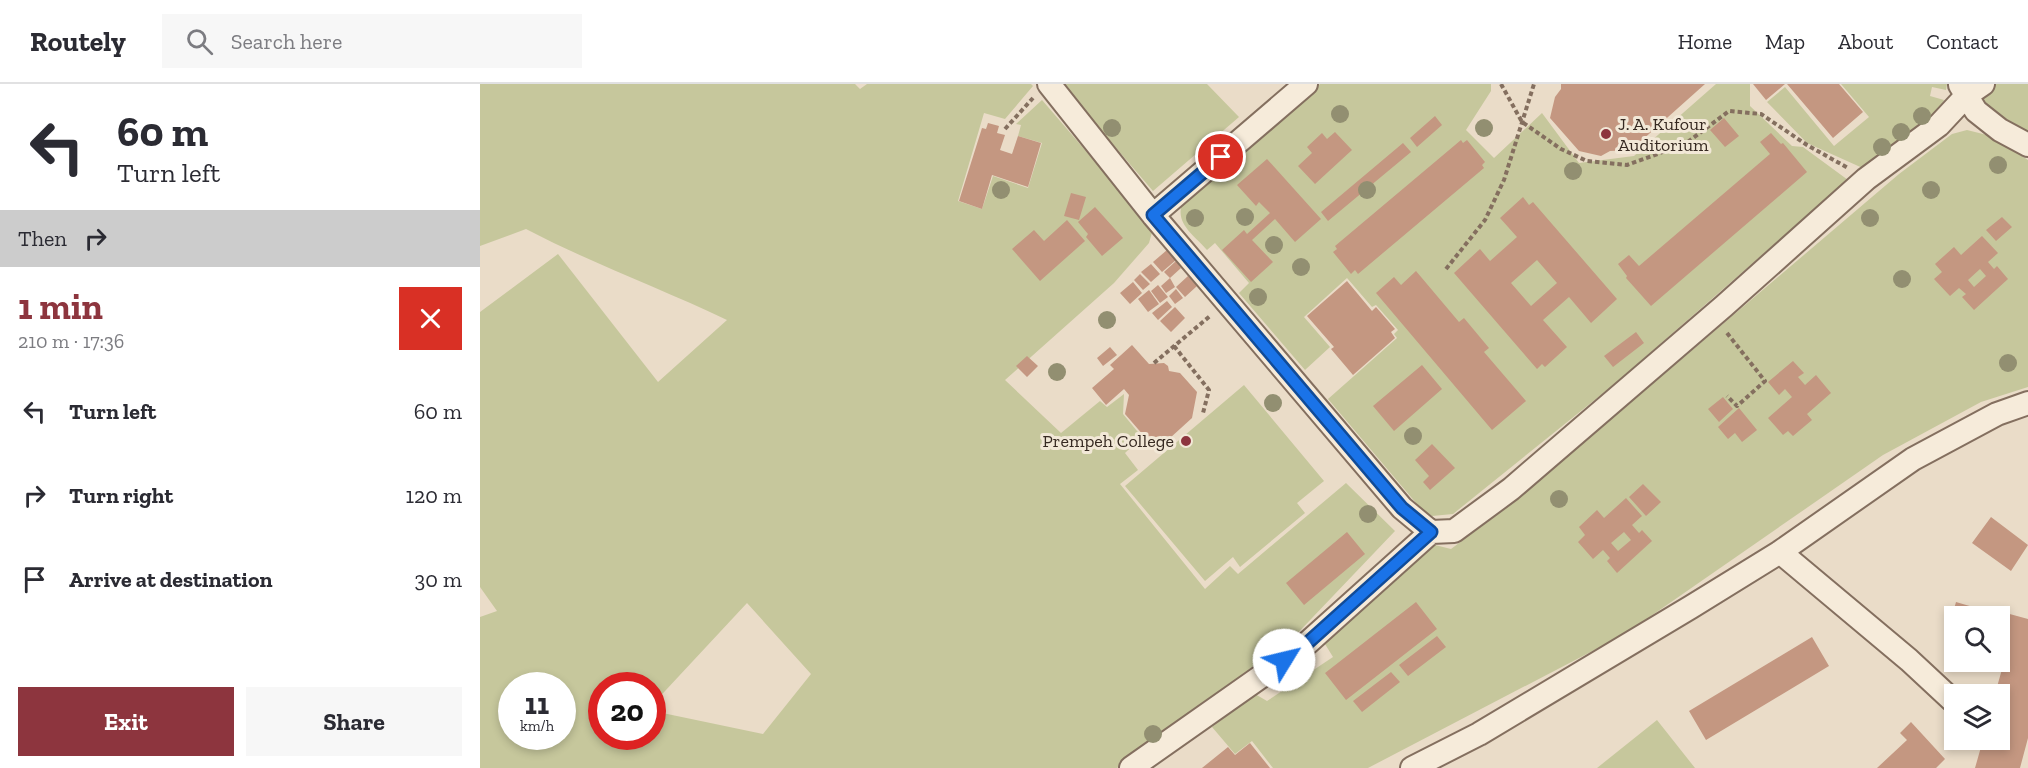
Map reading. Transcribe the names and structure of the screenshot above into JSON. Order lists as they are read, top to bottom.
{
  "places": ["J. A. Kufour Auditorium", "Prempeh College"],
  "page": {
    "header": "Routely",
    "search": "Search here",
    "nav": [
      "Home",
      "Map",
      "About",
      "Contact"
    ],
    "turn": ["60 m", "Turn left"],
    "then": "Then",
    "heading": ["1 min", "210 m · 17:36"],
    "list": [
      {
        "name": "Turn left",
        "value": "60 m"
      },
      {
        "name": "Turn right",
        "value": "120 m"
      },
      {
        "name": "Arrive at destination",
        "value": "30 m"
      }
    ],
    "speed": "11 km/h",
    "limit": "20",
    "buttons": ["Exit", "Share"]
  }
}
